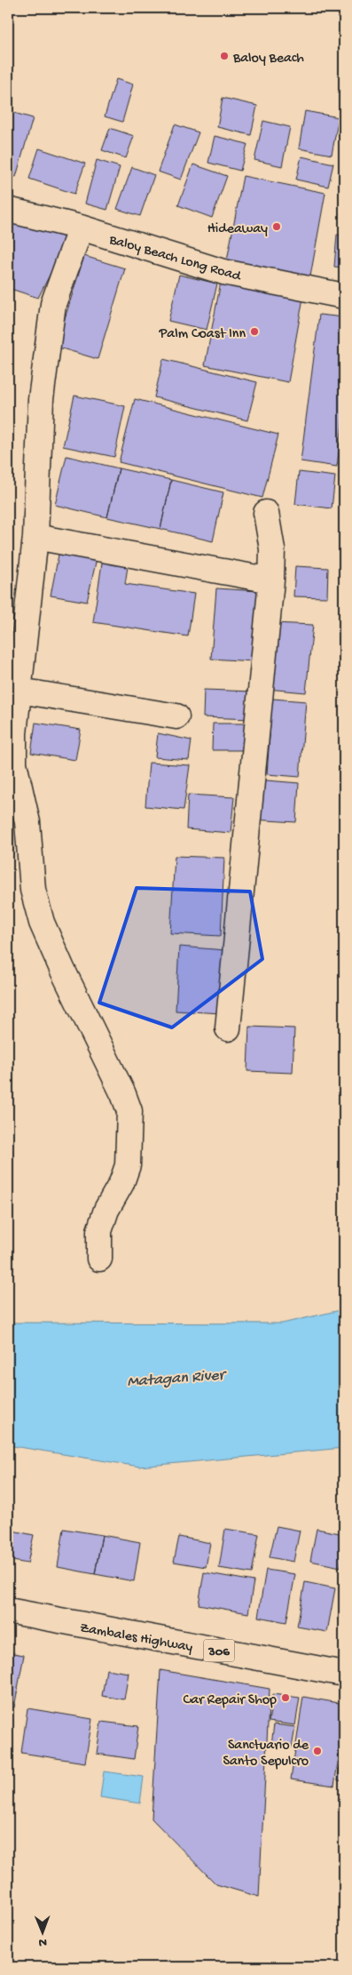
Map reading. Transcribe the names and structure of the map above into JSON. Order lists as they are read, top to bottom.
{
  "streets": {
    "street": ["Baloy Beach Long Road", "Zambales Highway", "306"]
  },
  "water": ["Matagan River"],
  "places": [
    "Baloy Beach",
    "Hideaway",
    "Palm Coast Inn",
    "Car Repair Shop",
    "Sanctuario de Santo Sepulcro"
  ],
  "north": "bottom"
}
